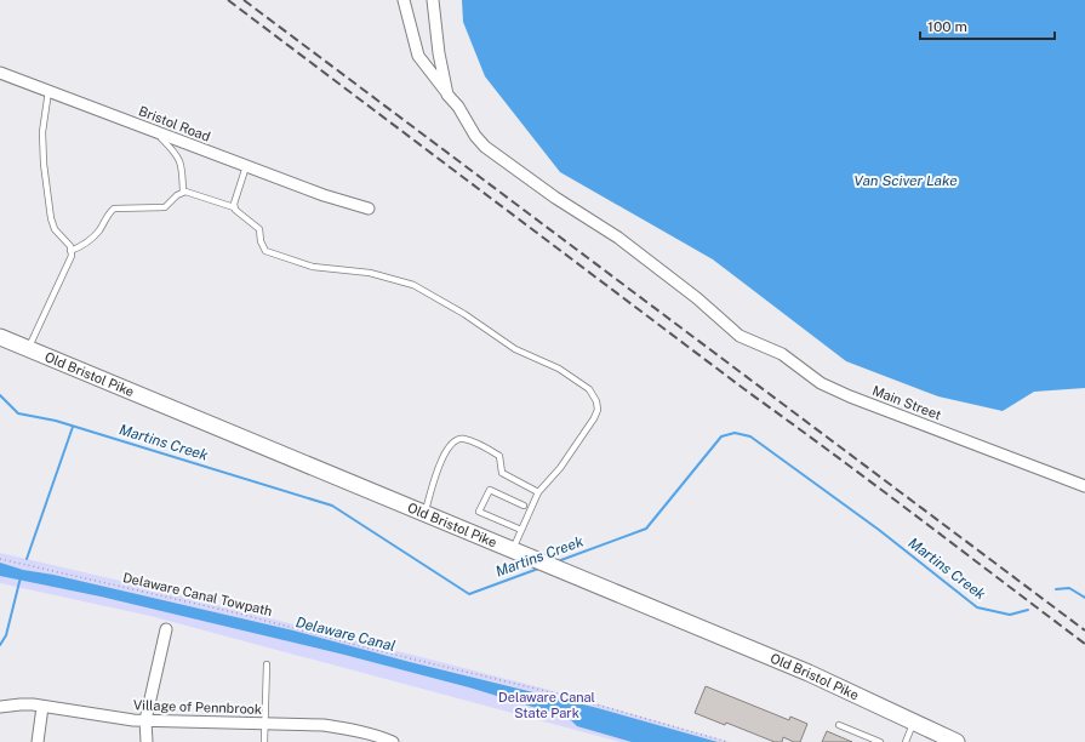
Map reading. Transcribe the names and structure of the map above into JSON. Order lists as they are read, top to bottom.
{
  "streets": {
    "main road": ["Old Bristol Pike"],
    "street": ["Bristol Road", "Main Street", "Village of Pennbrook"],
    "path": ["Delaware Canal Towpath"]
  },
  "water": ["Van Sciver Lake", "Martins Creek", "Delaware Canal"],
  "parks": ["Delaware Canal State Park"],
  "scale_bar": "100 m"
}
